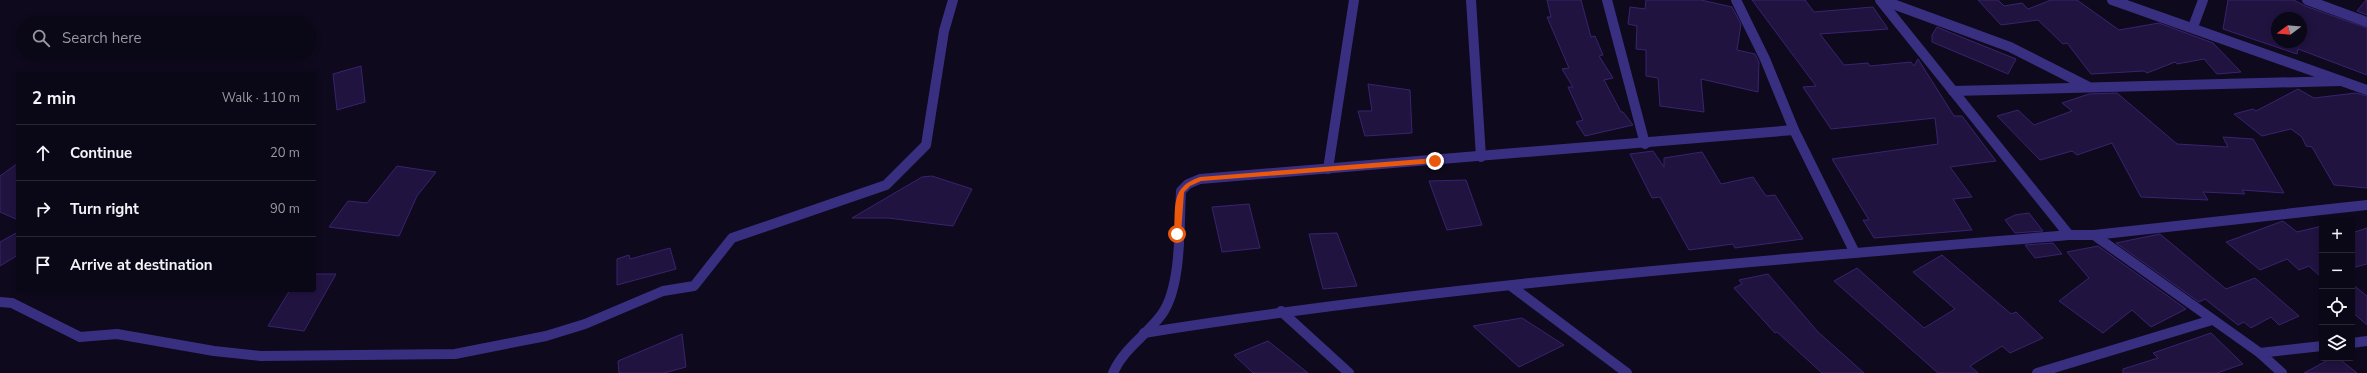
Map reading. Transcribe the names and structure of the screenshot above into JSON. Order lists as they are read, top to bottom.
{
  "north": "left",
  "page": {
    "search": "Search here",
    "heading": ["2 min", "Walk · 110 m"],
    "list": [
      ["Continue", "20 m"],
      ["Turn right", "90 m"],
      "Arrive at destination"
    ],
    "map_buttons": ["+", "−"]
  }
}
